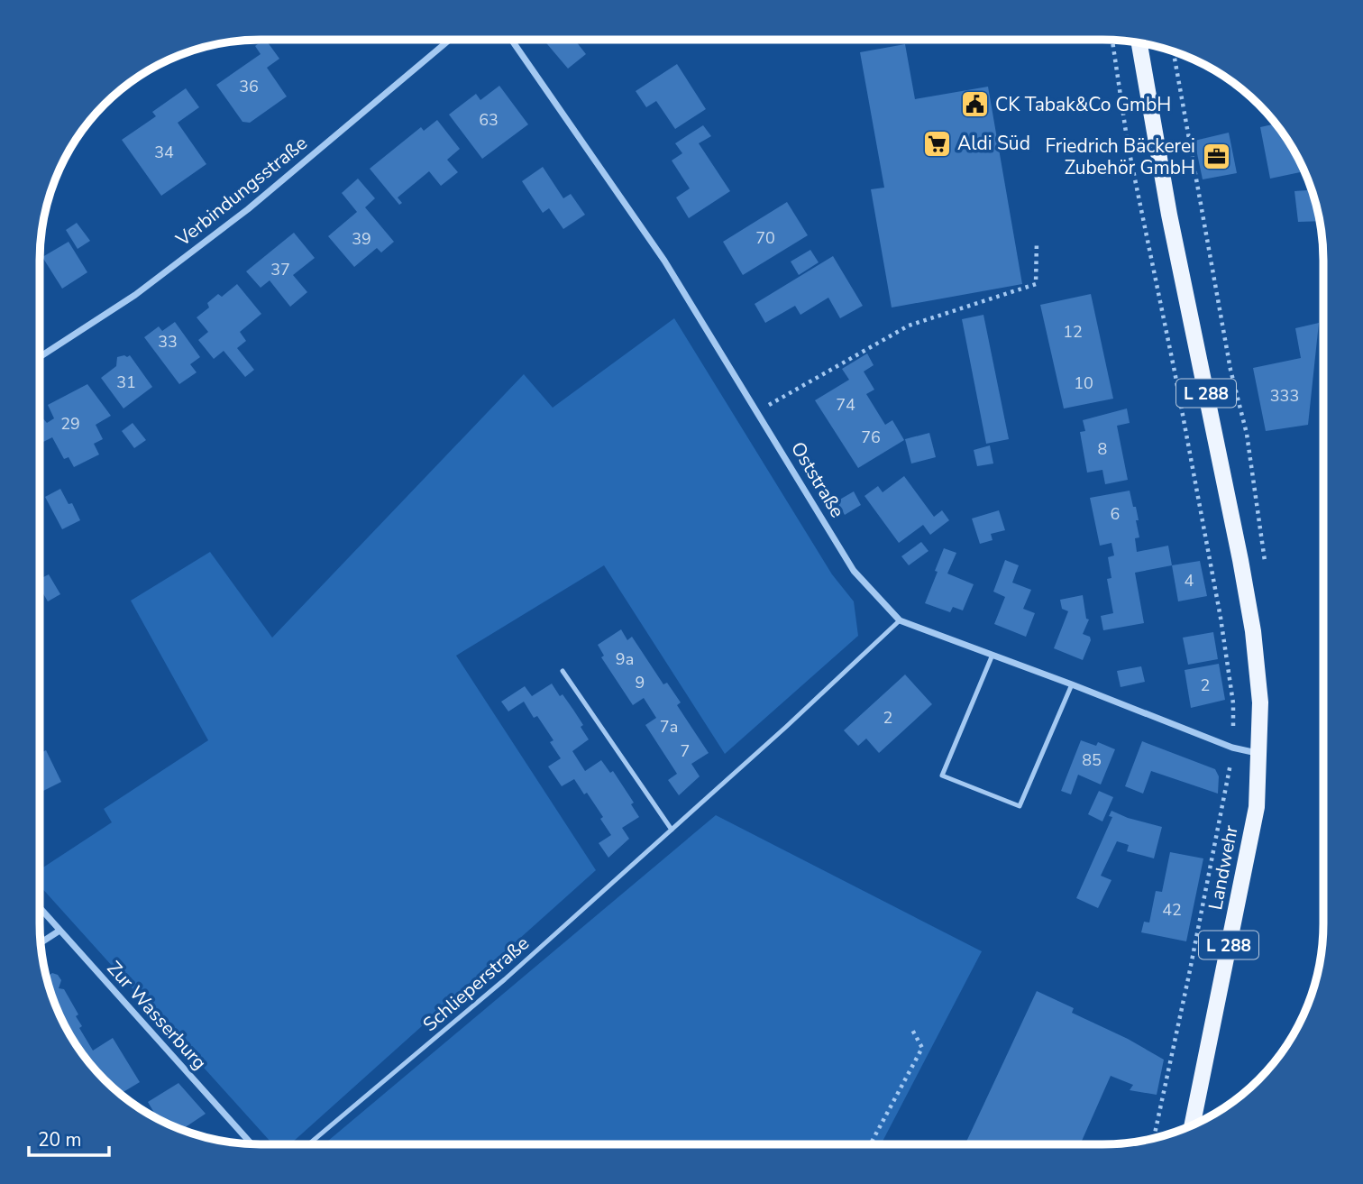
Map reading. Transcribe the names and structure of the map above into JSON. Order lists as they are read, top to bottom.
{
  "streets": {
    "main road": ["L 288", "Landwehr"],
    "street": ["Verbindungsstraße", "Oststraße", "Zur Wasserburg"],
    "lane": ["Schlieperstraße"]
  },
  "crossings": [
    ["L 288", "Oststraße"],
    ["L 288", "Landwehr"],
    ["Oststraße", "Landwehr"],
    ["Oststraße", "Schlieperstraße"]
  ],
  "places": {
    "public building": ["CK Tabak&Co GmbH"],
    "supermarket": ["Aldi Süd"],
    "office": ["Friedrich Bäckerei Zubehör GmbH"]
  },
  "house_numbers": [
    "36",
    "63",
    "34",
    "70",
    "39",
    "37",
    "12",
    "33",
    "31",
    "10",
    "333",
    "74",
    "29",
    "76",
    "8",
    "6",
    "4",
    "9a",
    "9",
    "2",
    "2",
    "7a",
    "7",
    "85",
    "42"
  ],
  "scale_bar": "20 m"
}
